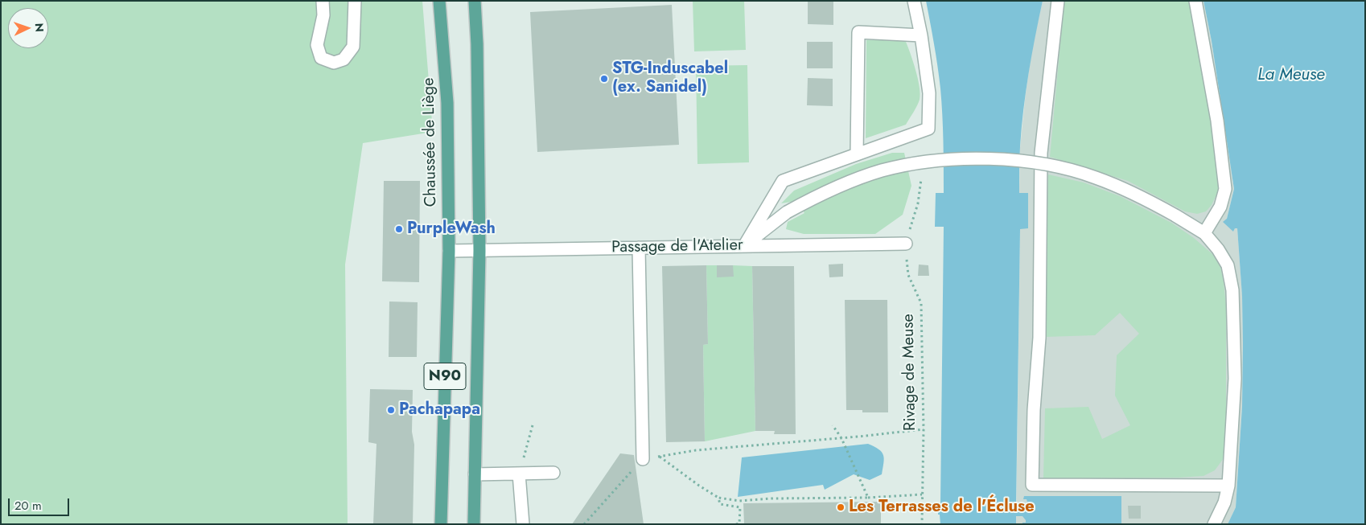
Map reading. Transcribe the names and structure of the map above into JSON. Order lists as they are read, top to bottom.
{
  "streets": {
    "main road": ["Chaussée de Liège", "N90"],
    "street": ["Passage de l'Atelier"],
    "path": ["Rivage de Meuse"]
  },
  "crossings": [
    ["Chaussée de Liège", "Passage de l'Atelier"],
    ["Passage de l'Atelier", "Rivage de Meuse"],
    ["Passage de l'Atelier", "N90"]
  ],
  "water": ["La Meuse"],
  "places": [
    "STG-Induscabel (ex. Sanidel)",
    "PurpleWash",
    "Pachapapa",
    "Les Terrasses de l'Écluse"
  ],
  "scale_bar": "20 m",
  "north": "right"
}
